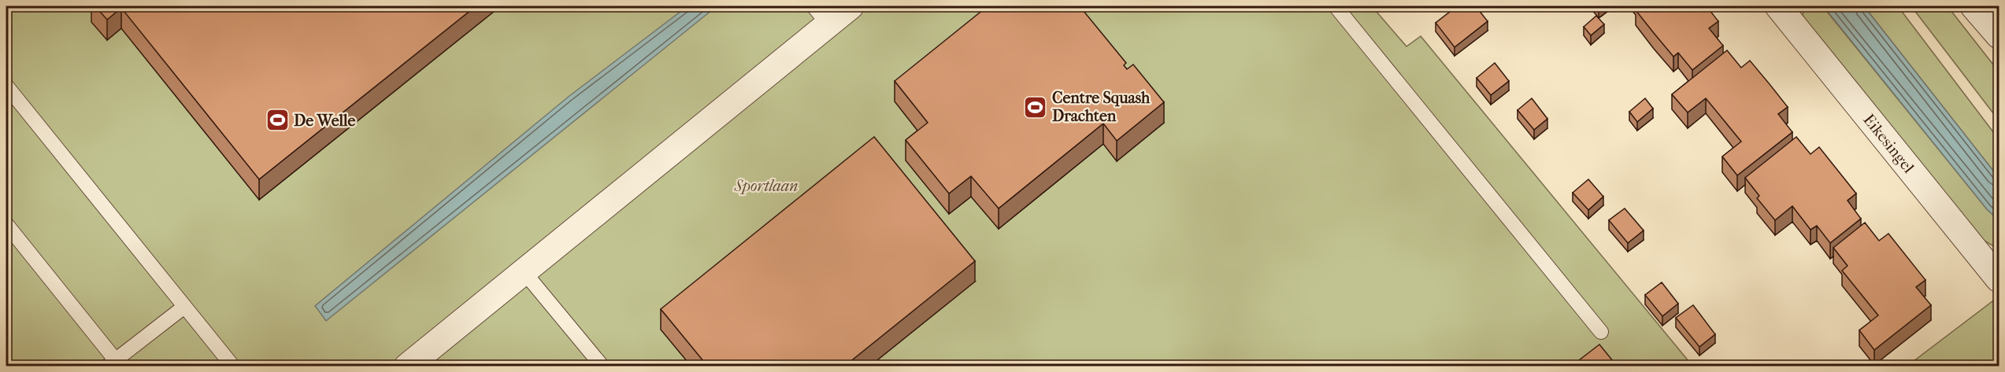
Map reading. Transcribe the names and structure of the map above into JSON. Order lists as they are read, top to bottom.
{
  "streets": {
    "street": ["Eikesingel"]
  },
  "parks": ["Sportlaan"],
  "places": {
    "sports": ["Centre Squash Drachten", "De Welle"]
  }
}
